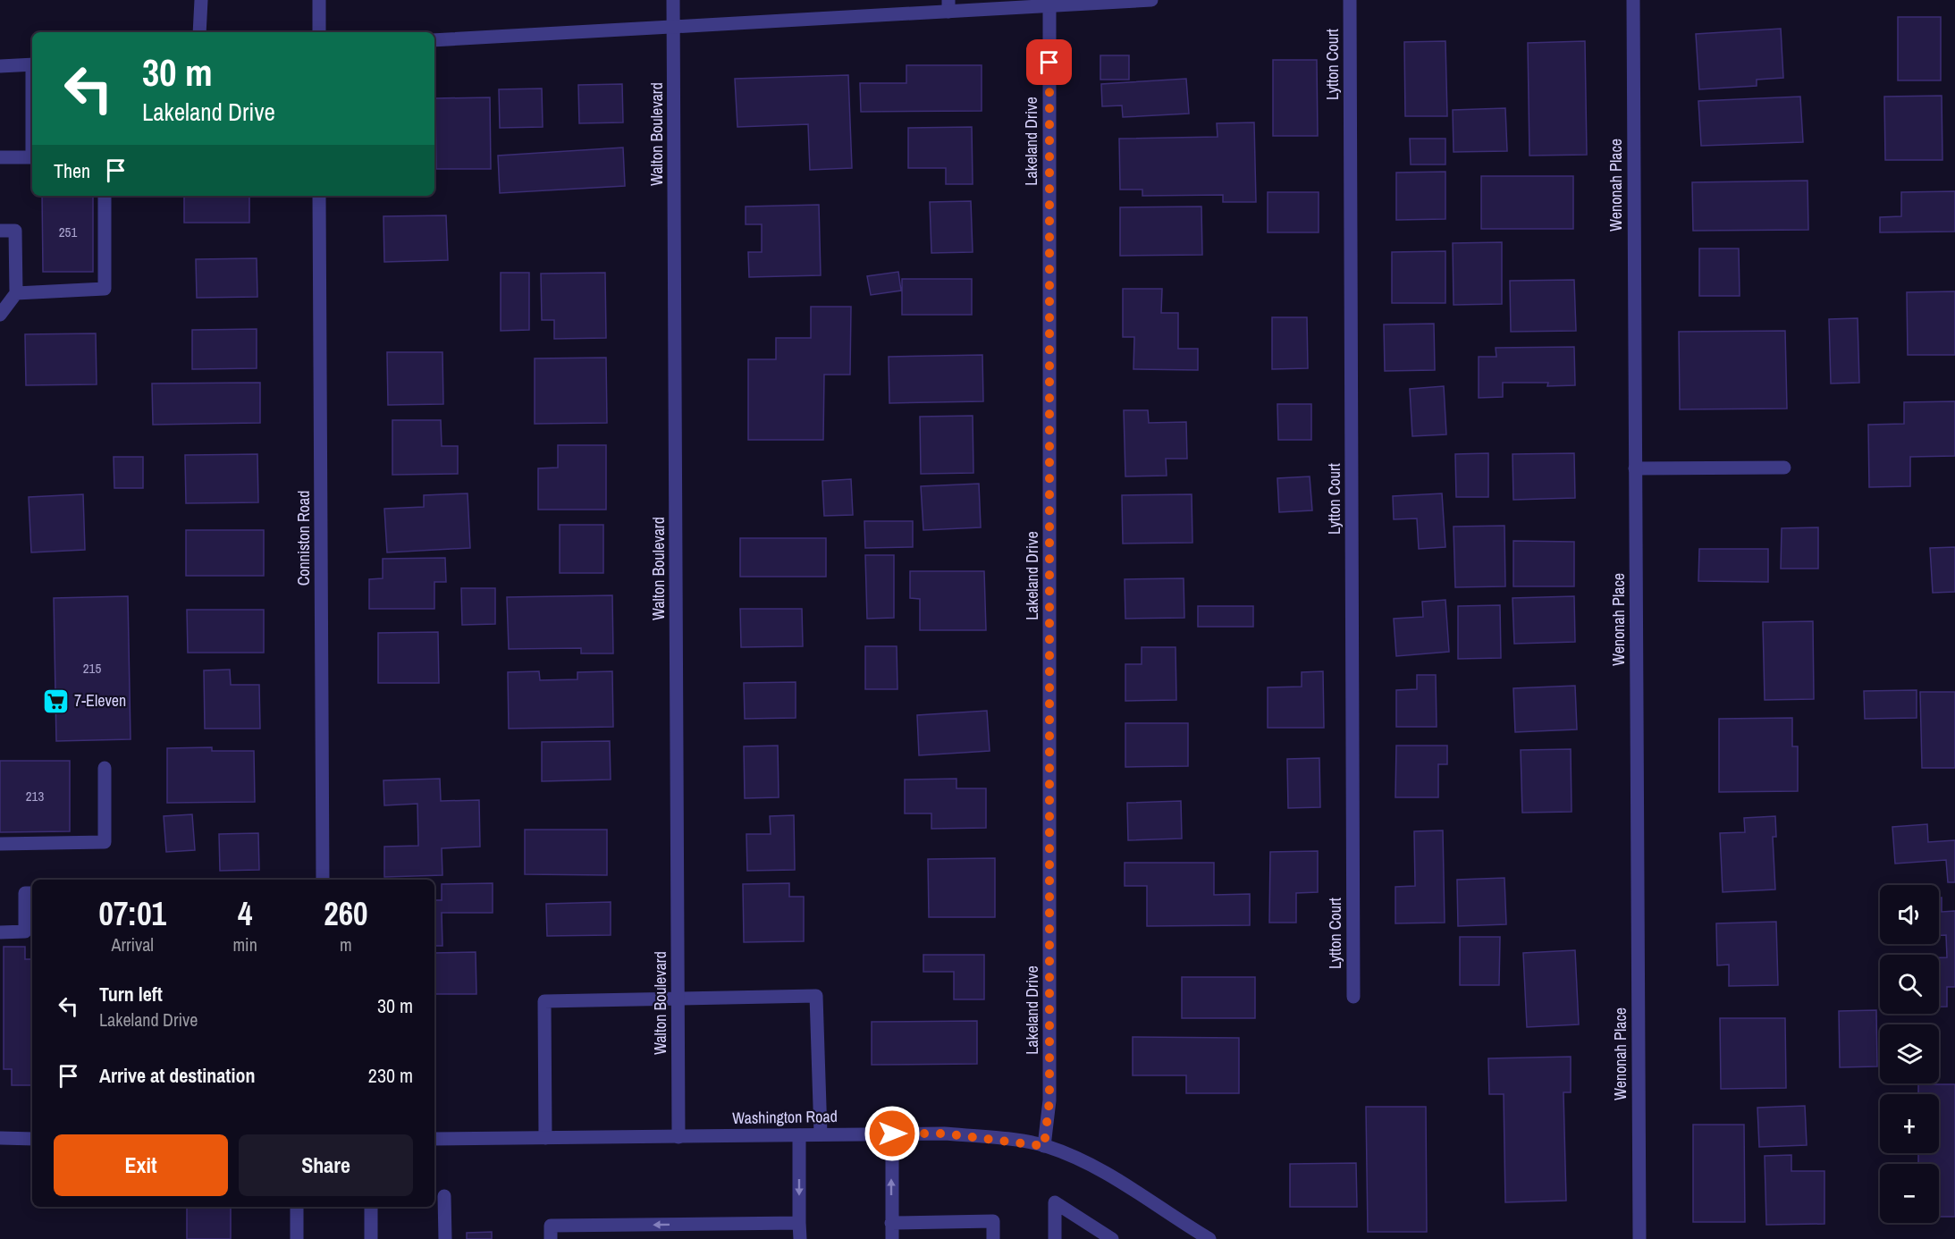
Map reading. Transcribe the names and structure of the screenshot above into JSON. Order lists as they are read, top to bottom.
{
  "streets": {
    "street": [
      "Lytton Court",
      "Walton Boulevard",
      "Lakeland Drive",
      "Wenonah Place",
      "Conniston Road",
      "Washington Road"
    ]
  },
  "crossings": [
    ["Walton Boulevard", "Washington Road"],
    ["Lakeland Drive", "Washington Road"]
  ],
  "places": {
    "supermarket": ["7-Eleven"]
  },
  "house_numbers": ["251", "215", "213"],
  "page": {
    "turn": ["30 m", "Lakeland Drive"],
    "then": "Then",
    "eta": [
      "07:01",
      "Arrival",
      "4",
      "min",
      "260",
      "m"
    ],
    "map_buttons": ["+", "−"],
    "list": [
      {
        "name": "Turn left",
        "note": "Lakeland Drive",
        "value": "30 m"
      },
      {
        "name": "Arrive at destination",
        "value": "230 m"
      }
    ],
    "buttons": ["Exit", "Share"]
  }
}
